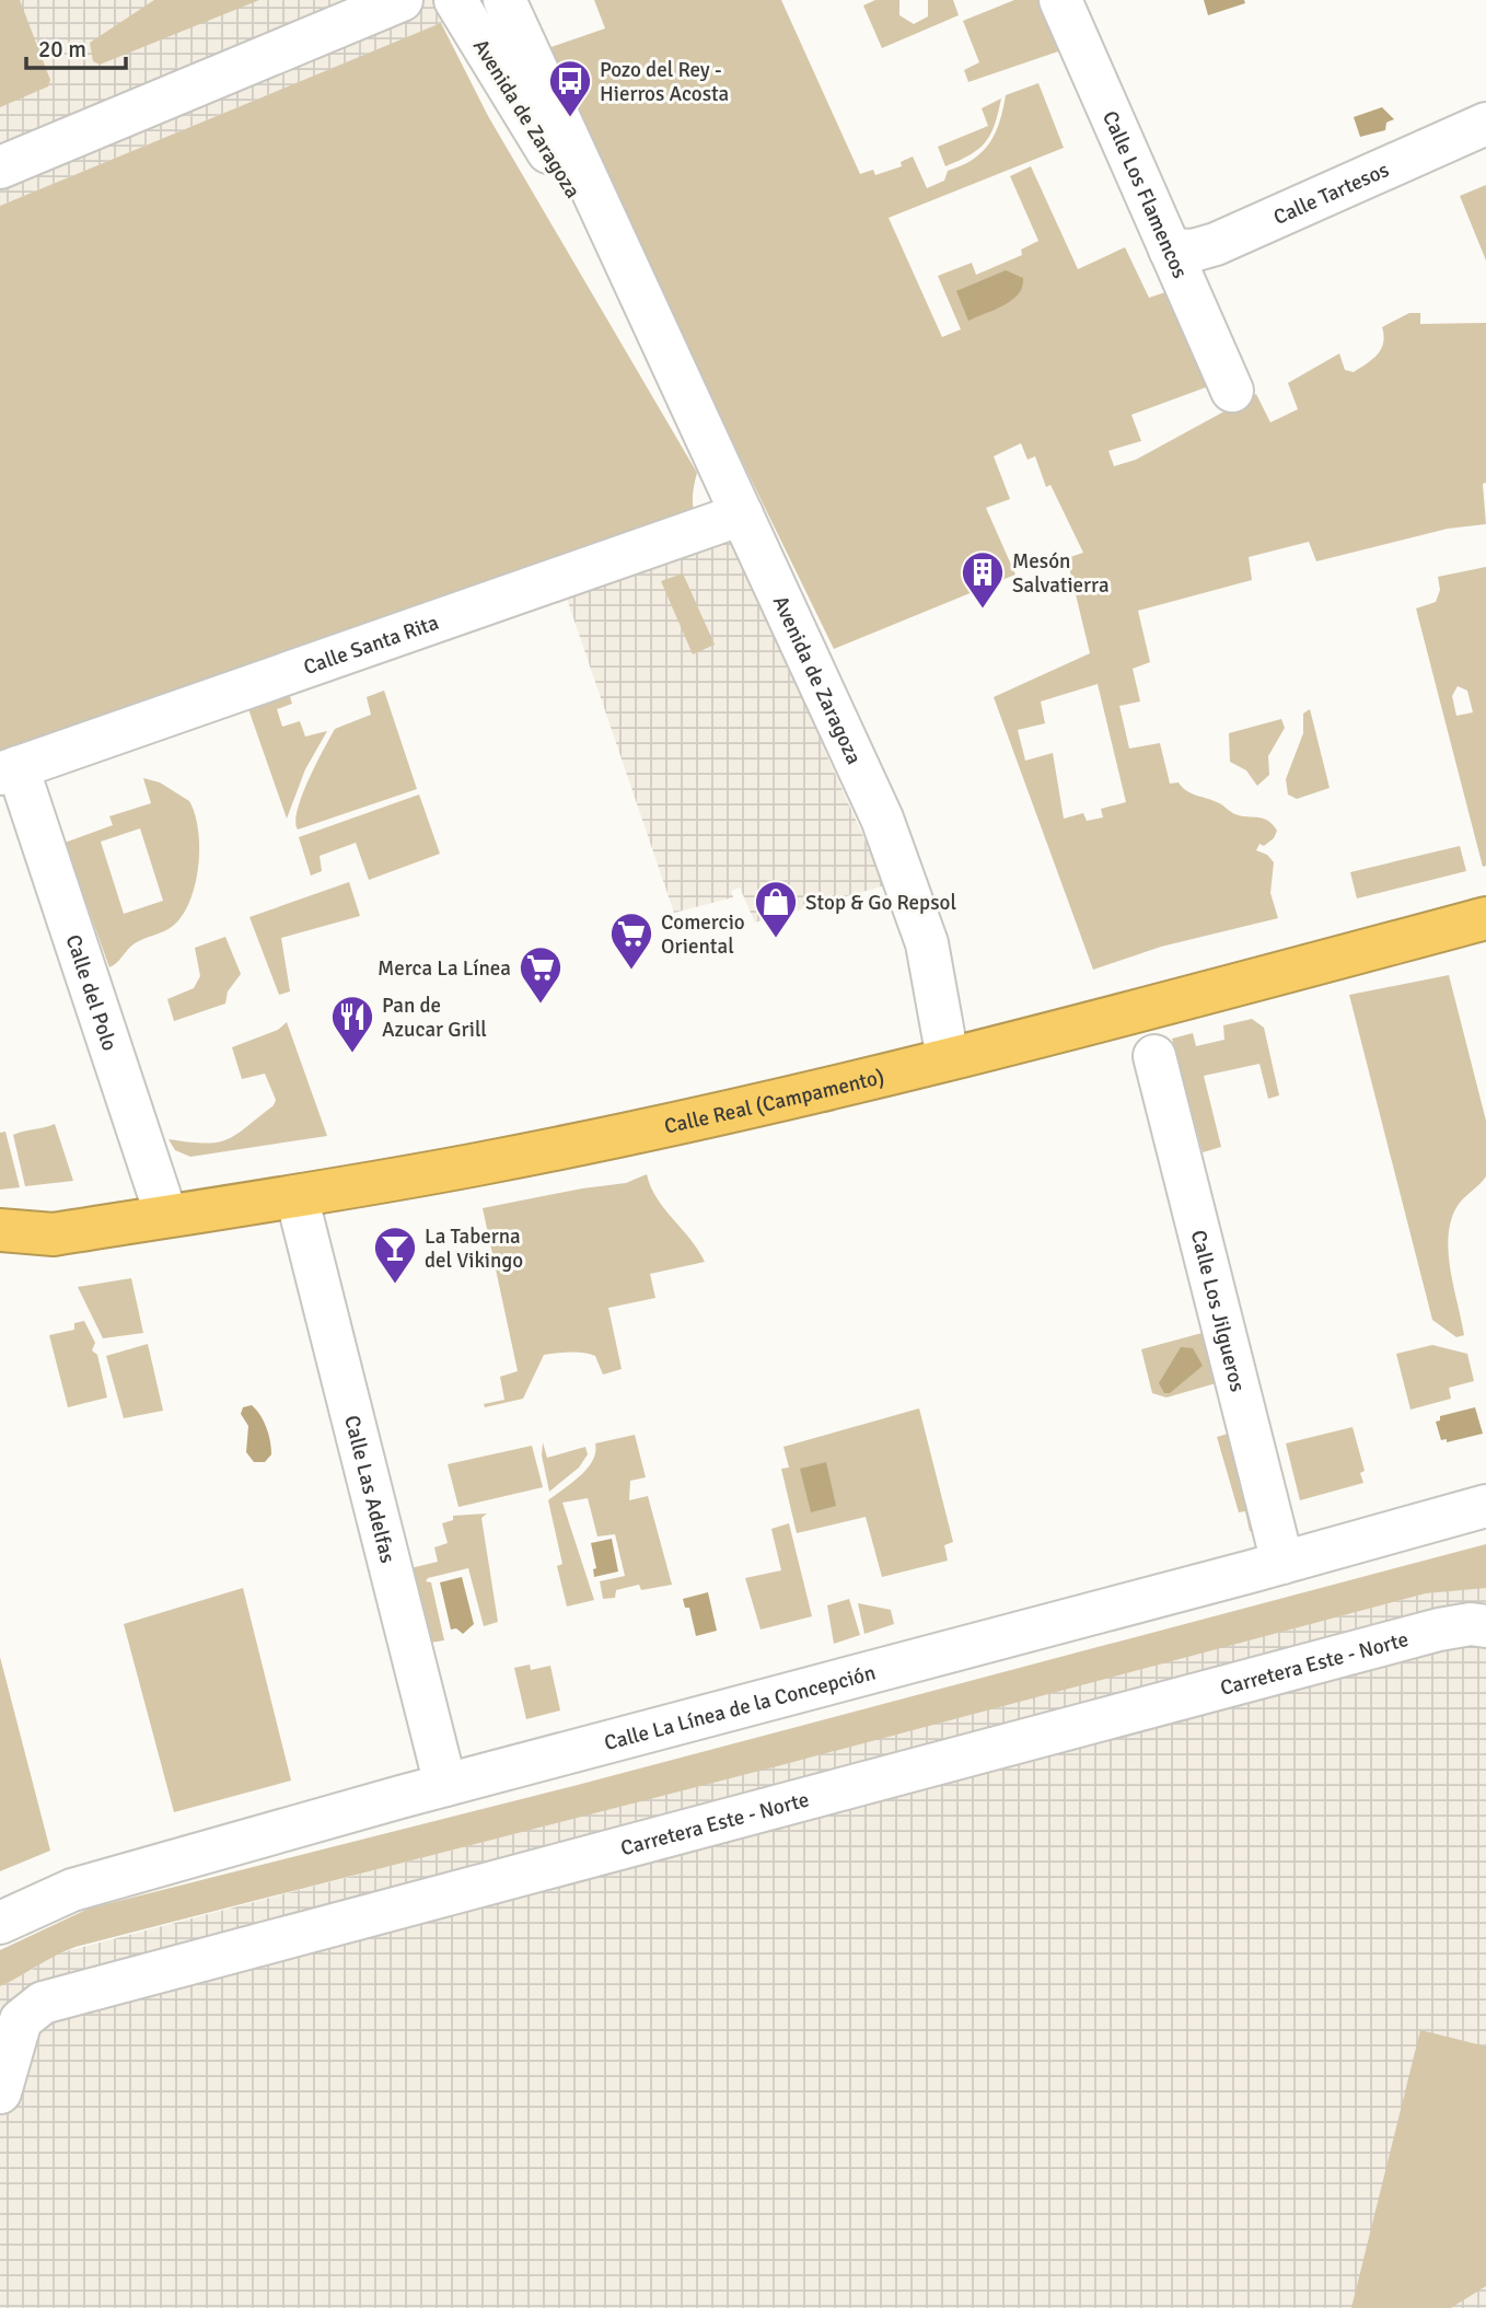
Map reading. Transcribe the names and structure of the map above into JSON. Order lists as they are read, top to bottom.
{
  "streets": {
    "highway": ["Calle Real (Campamento)"],
    "street": [
      "Avenida de Zaragoza",
      "Calle Tartesos",
      "Calle Los Flamencos",
      "Calle Santa Rita",
      "Calle del Polo",
      "Calle Los Jilgueros",
      "Calle Las Adelfas",
      "Carretera Este - Norte",
      "Calle La Línea de la Concepción"
    ]
  },
  "crossings": [
    ["Avenida de Zaragoza", "Calle Santa Rita"],
    ["Avenida de Zaragoza", "Calle Real (Campamento)"],
    ["Calle Tartesos", "Calle Los Flamencos"],
    ["Calle Santa Rita", "Calle del Polo"],
    ["Calle del Polo", "Calle Real (Campamento)"],
    ["Calle Real (Campamento)", "Calle Las Adelfas"],
    ["Calle Los Jilgueros", "Calle La Línea de la Concepción"],
    ["Calle Las Adelfas", "Calle La Línea de la Concepción"]
  ],
  "places": {
    "bus stop": ["Pozo del Rey - Hierros Acosta"],
    "building": ["Mesón Salvatierra"],
    "shop": ["Stop & Go Repsol"],
    "supermarket": ["Comercio Oriental", "Merca La Línea"],
    "restaurant": ["Pan de Azucar Grill"],
    "bar": ["La Taberna del Vikingo"]
  },
  "scale_bar": "20 m"
}
